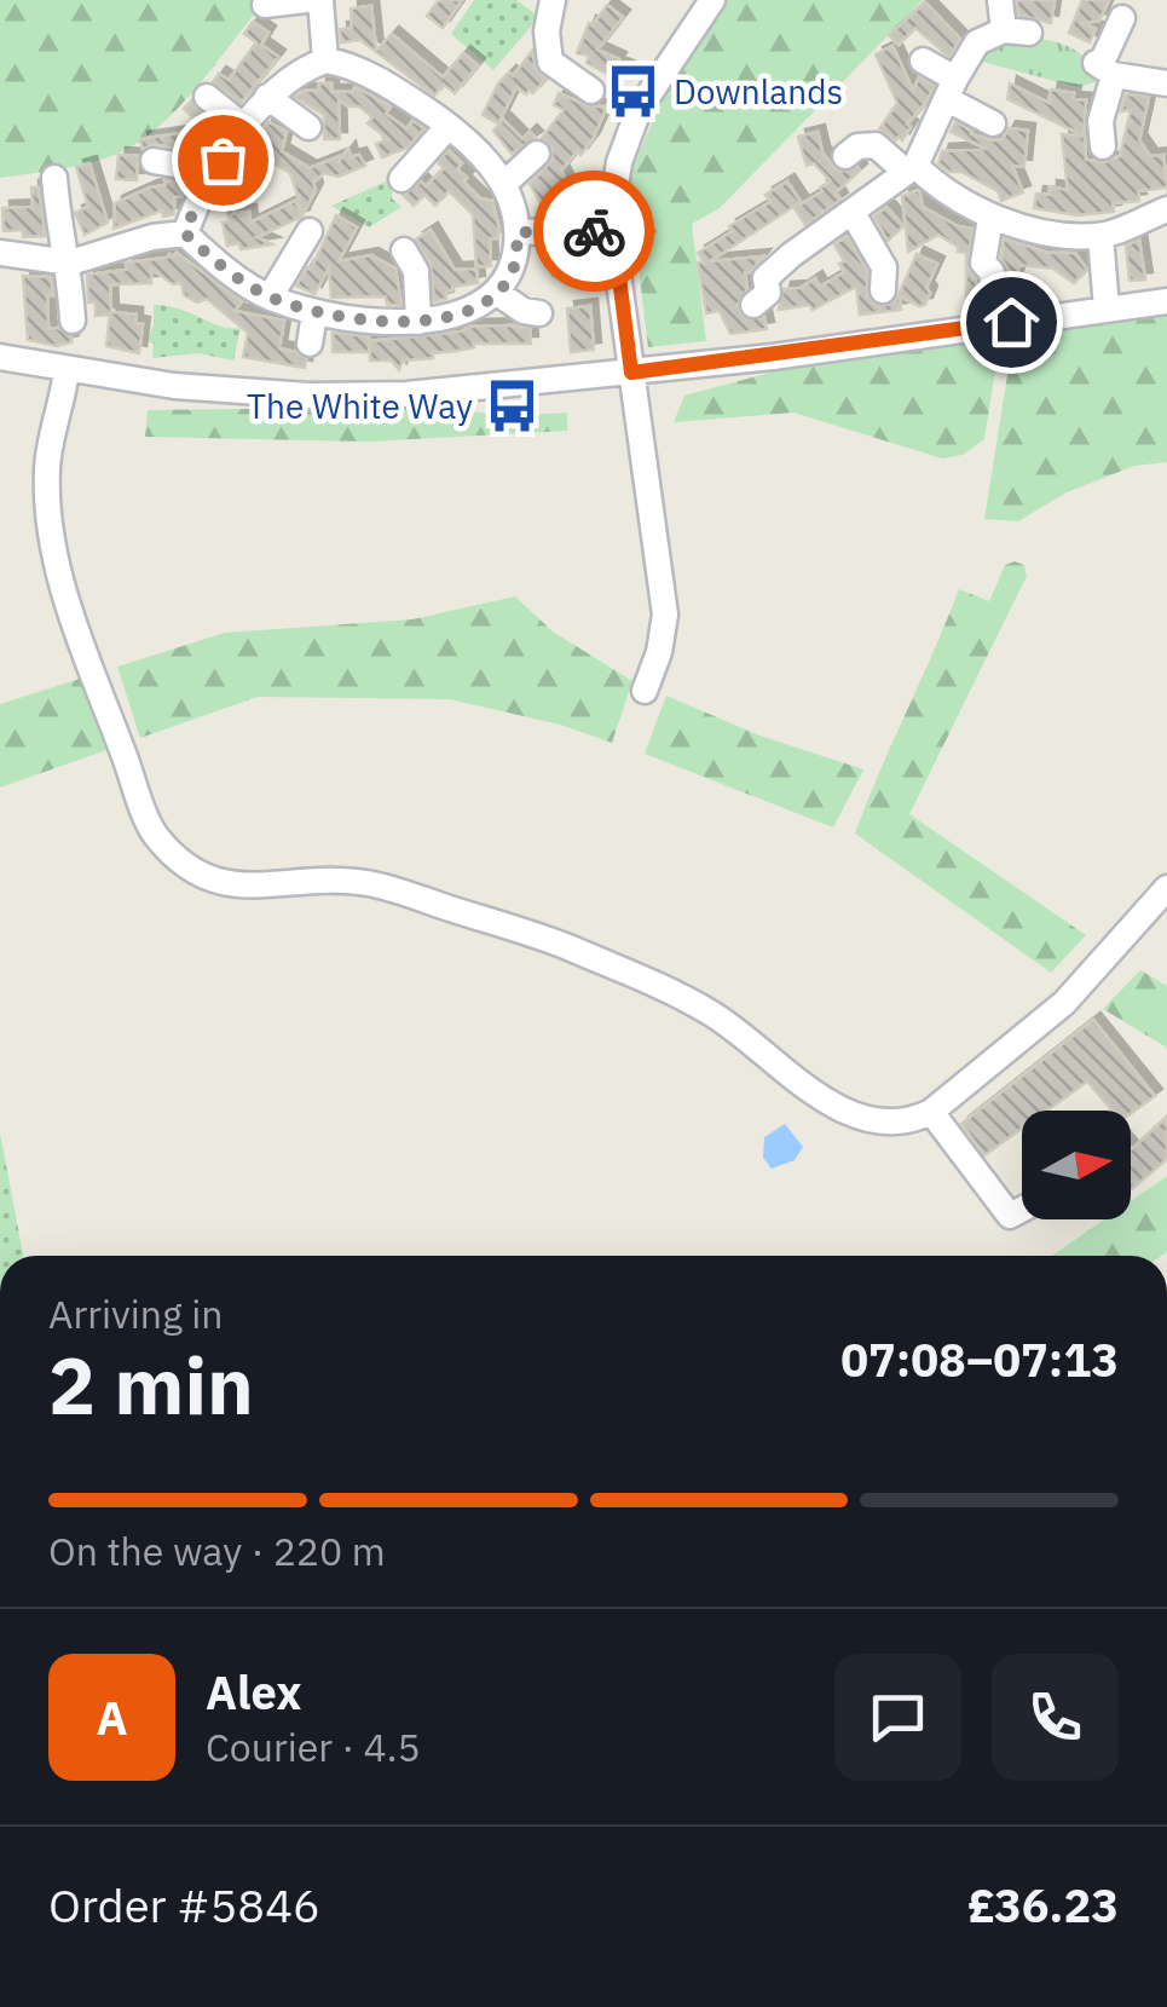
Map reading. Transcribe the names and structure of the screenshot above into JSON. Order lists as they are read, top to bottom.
{
  "places": {
    "bus stop": ["Downlands", "The White Way"]
  },
  "north": "right",
  "page": {
    "heading": ["2 min", "Arriving in", "07:08–07:13"],
    "panel": [
      "Alex",
      "Courier · 4.5",
      "Order #5846",
      "£36.23"
    ],
    "bar": "On the way · 220 m",
    "round": "A"
  }
}
